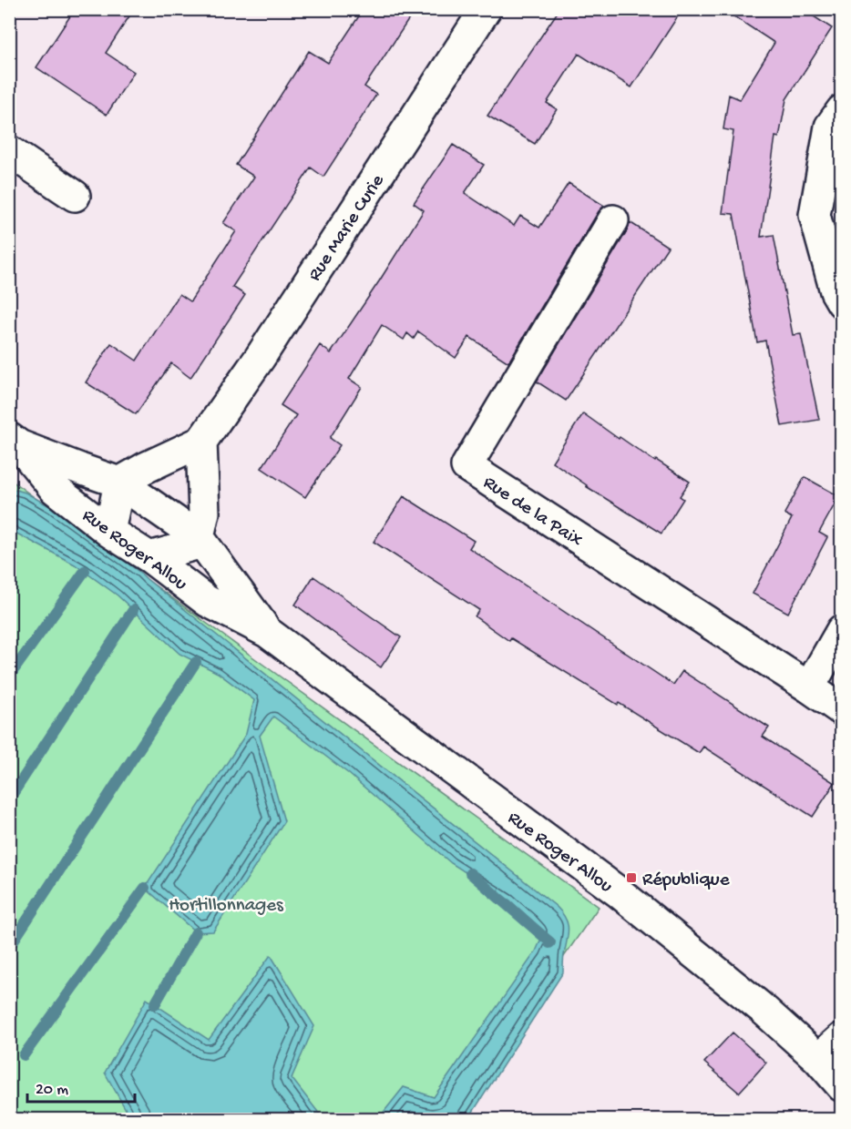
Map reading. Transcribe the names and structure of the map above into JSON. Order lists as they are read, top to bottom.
{
  "streets": {
    "street": ["Rue Marie Curie", "Rue de la Paix", "Rue Roger Allou"]
  },
  "parks": ["Hortillonnages"],
  "places": {
    "transit": ["République"]
  },
  "scale_bar": "20 m"
}
